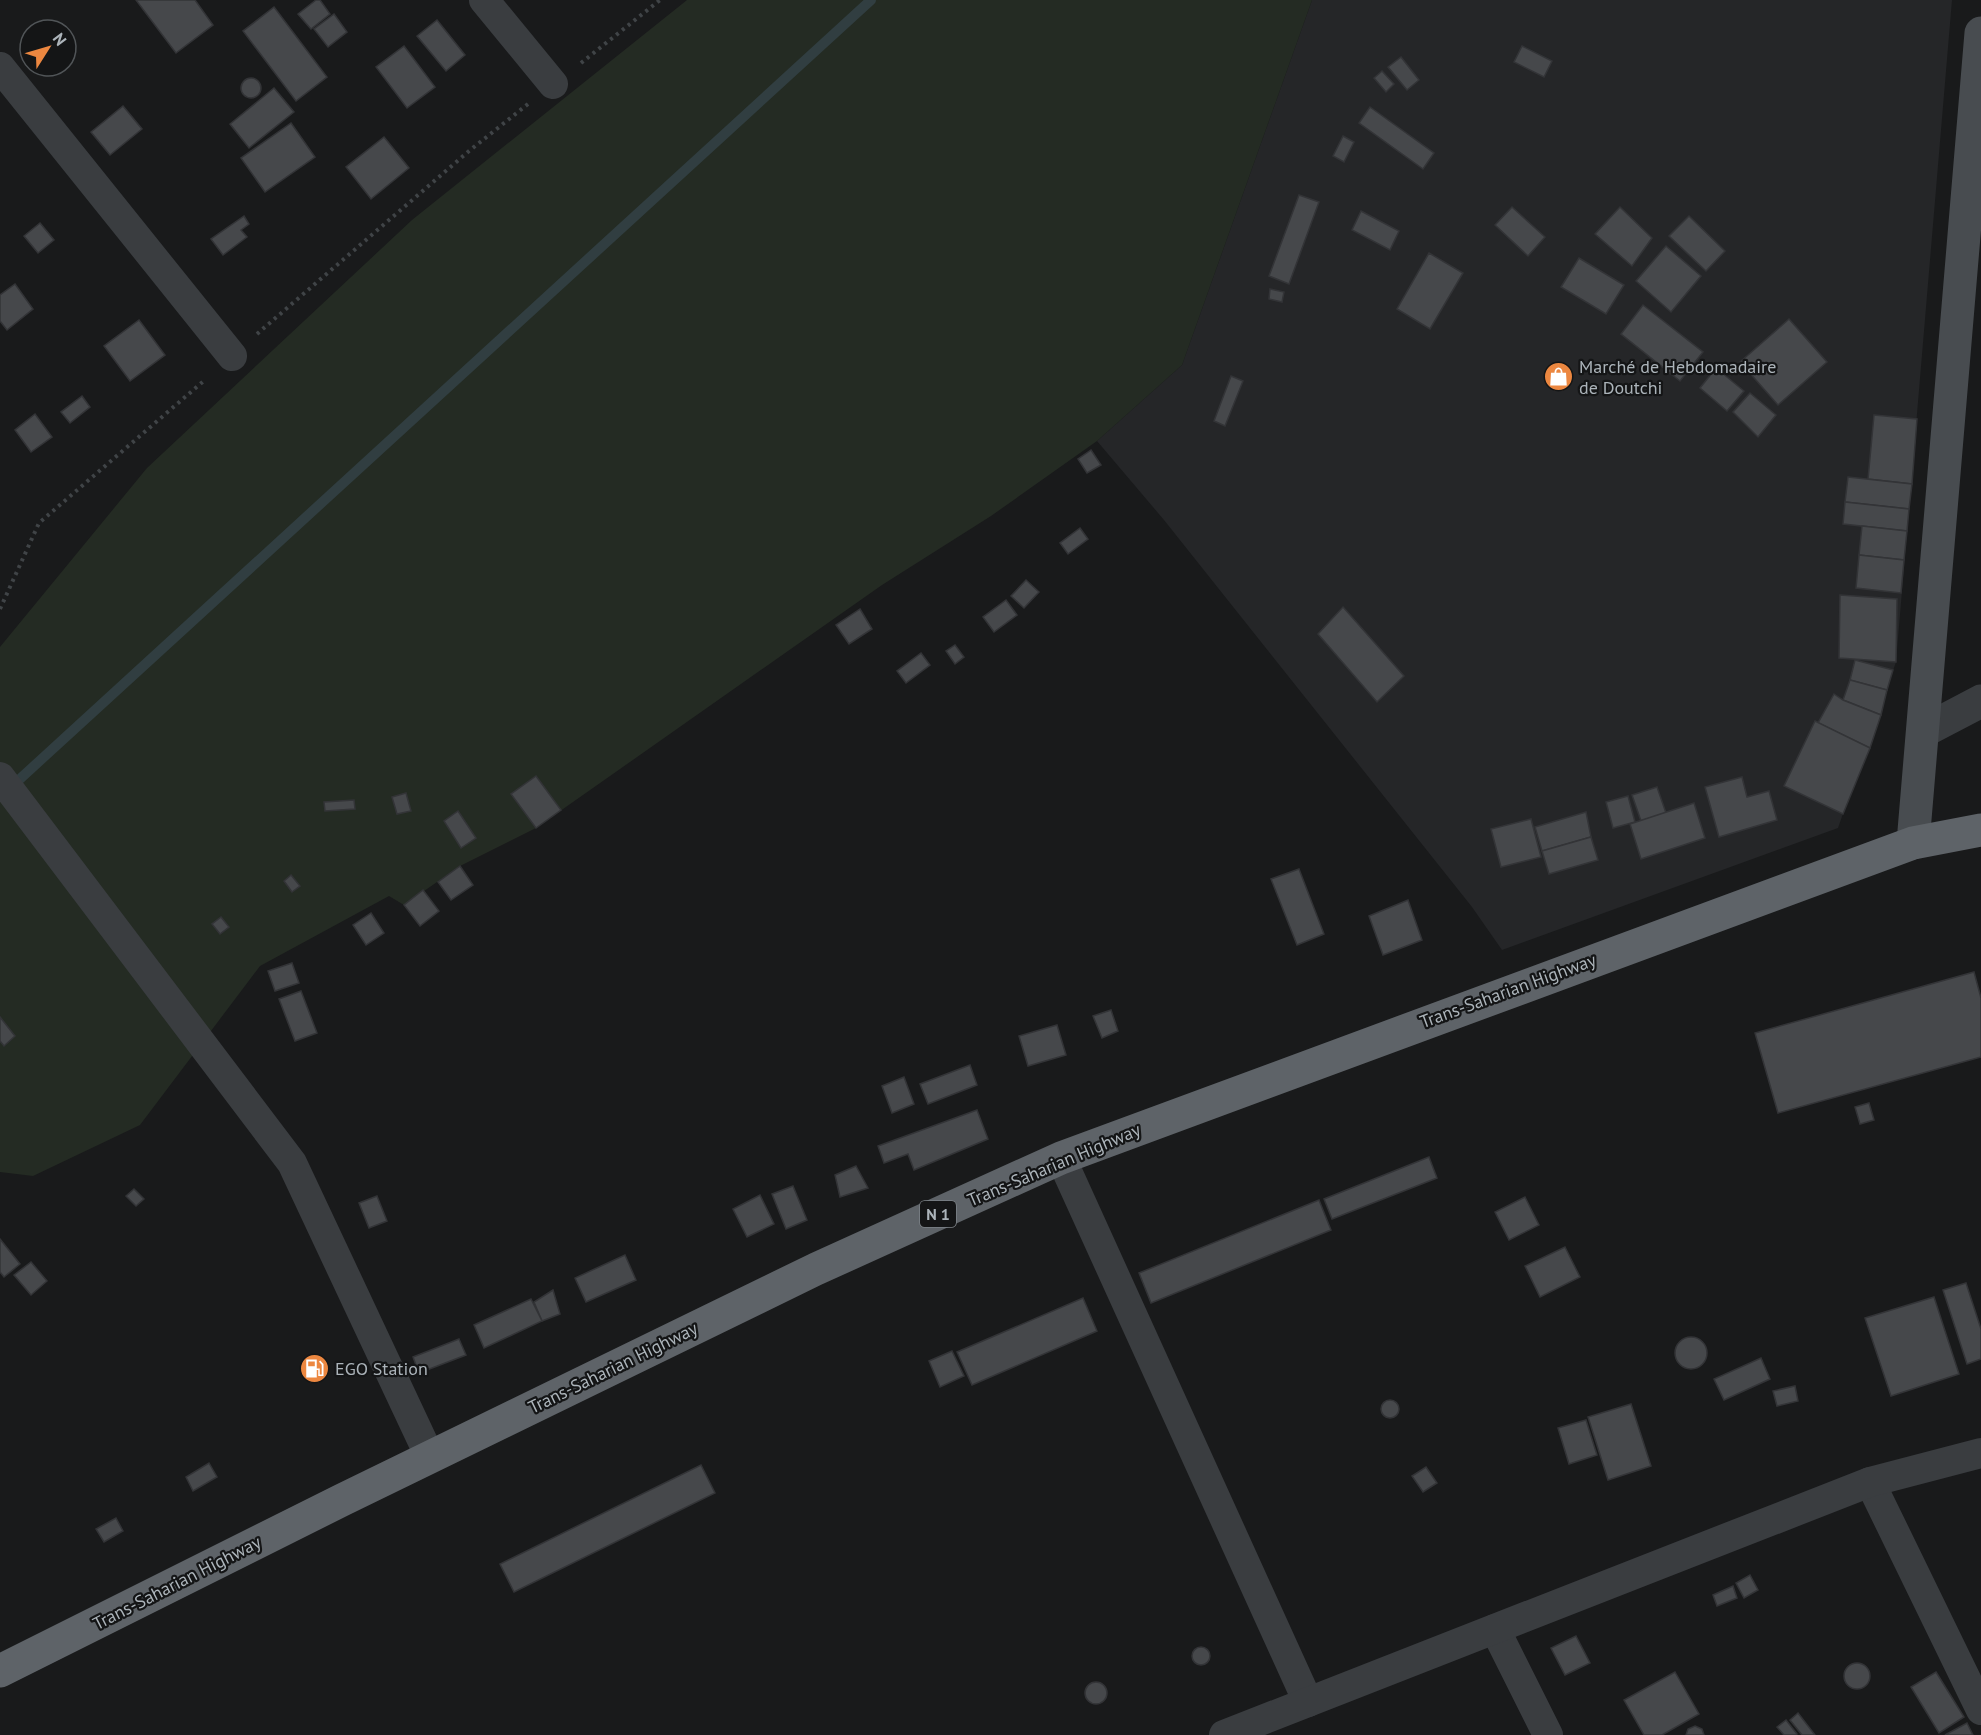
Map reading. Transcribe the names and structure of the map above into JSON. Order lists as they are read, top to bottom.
{
  "streets": {
    "highway": ["Trans-Saharian Highway", "N 1"]
  },
  "places": {
    "shop": ["Marché de Hebdomadaire de Doutchi"],
    "fuel station": ["EGO Station"]
  },
  "north": "top right"
}
